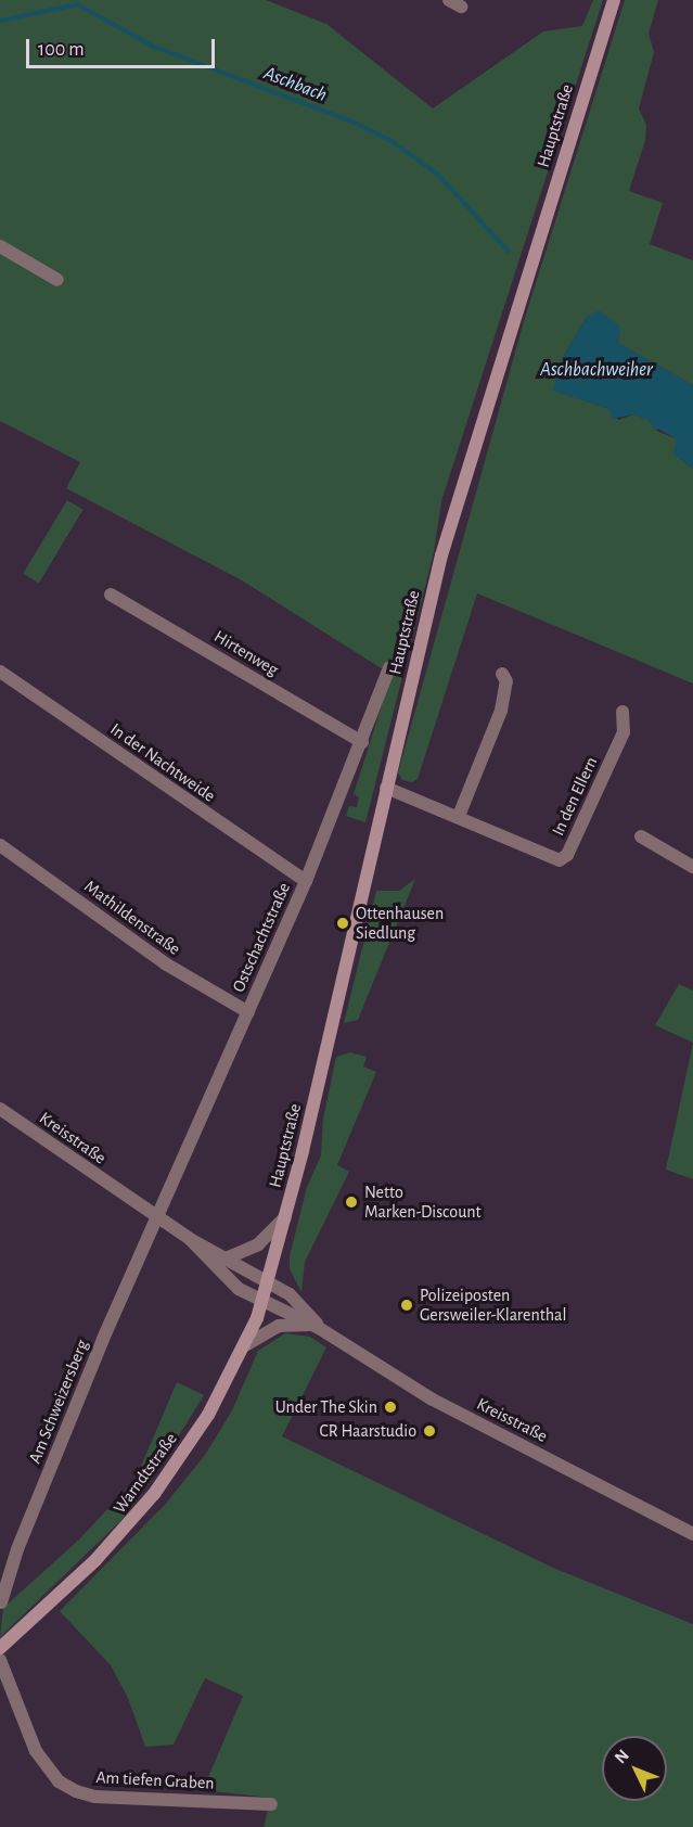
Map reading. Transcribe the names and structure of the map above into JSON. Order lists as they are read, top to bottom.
{
  "streets": {
    "main road": ["Hauptstraße", "Warndtstraße"],
    "street": [
      "Hirtenweg",
      "In der Nachtweide",
      "In den Ellern",
      "Mathildenstraße",
      "Ostschachtstraße",
      "Kreisstraße",
      "Am Schweizersberg",
      "Am tiefen Graben"
    ]
  },
  "crossings": [
    ["Hauptstraße", "In den Ellern"],
    ["Hauptstraße", "Kreisstraße"],
    ["Hauptstraße", "Warndtstraße"],
    ["Hirtenweg", "Ostschachtstraße"],
    ["In der Nachtweide", "Ostschachtstraße"],
    ["Mathildenstraße", "Ostschachtstraße"],
    ["Ostschachtstraße", "Kreisstraße"],
    ["Ostschachtstraße", "Am Schweizersberg"],
    ["Kreisstraße", "Am Schweizersberg"],
    ["Kreisstraße", "Warndtstraße"]
  ],
  "water": ["Aschbach", "Aschbachweiher"],
  "places": [
    "Ottenhausen Siedlung",
    "Netto Marken-Discount",
    "Polizeiposten Gersweiler-Klarenthal",
    "Under The Skin",
    "CR Haarstudio"
  ],
  "scale_bar": "100 m",
  "north": "top left"
}
